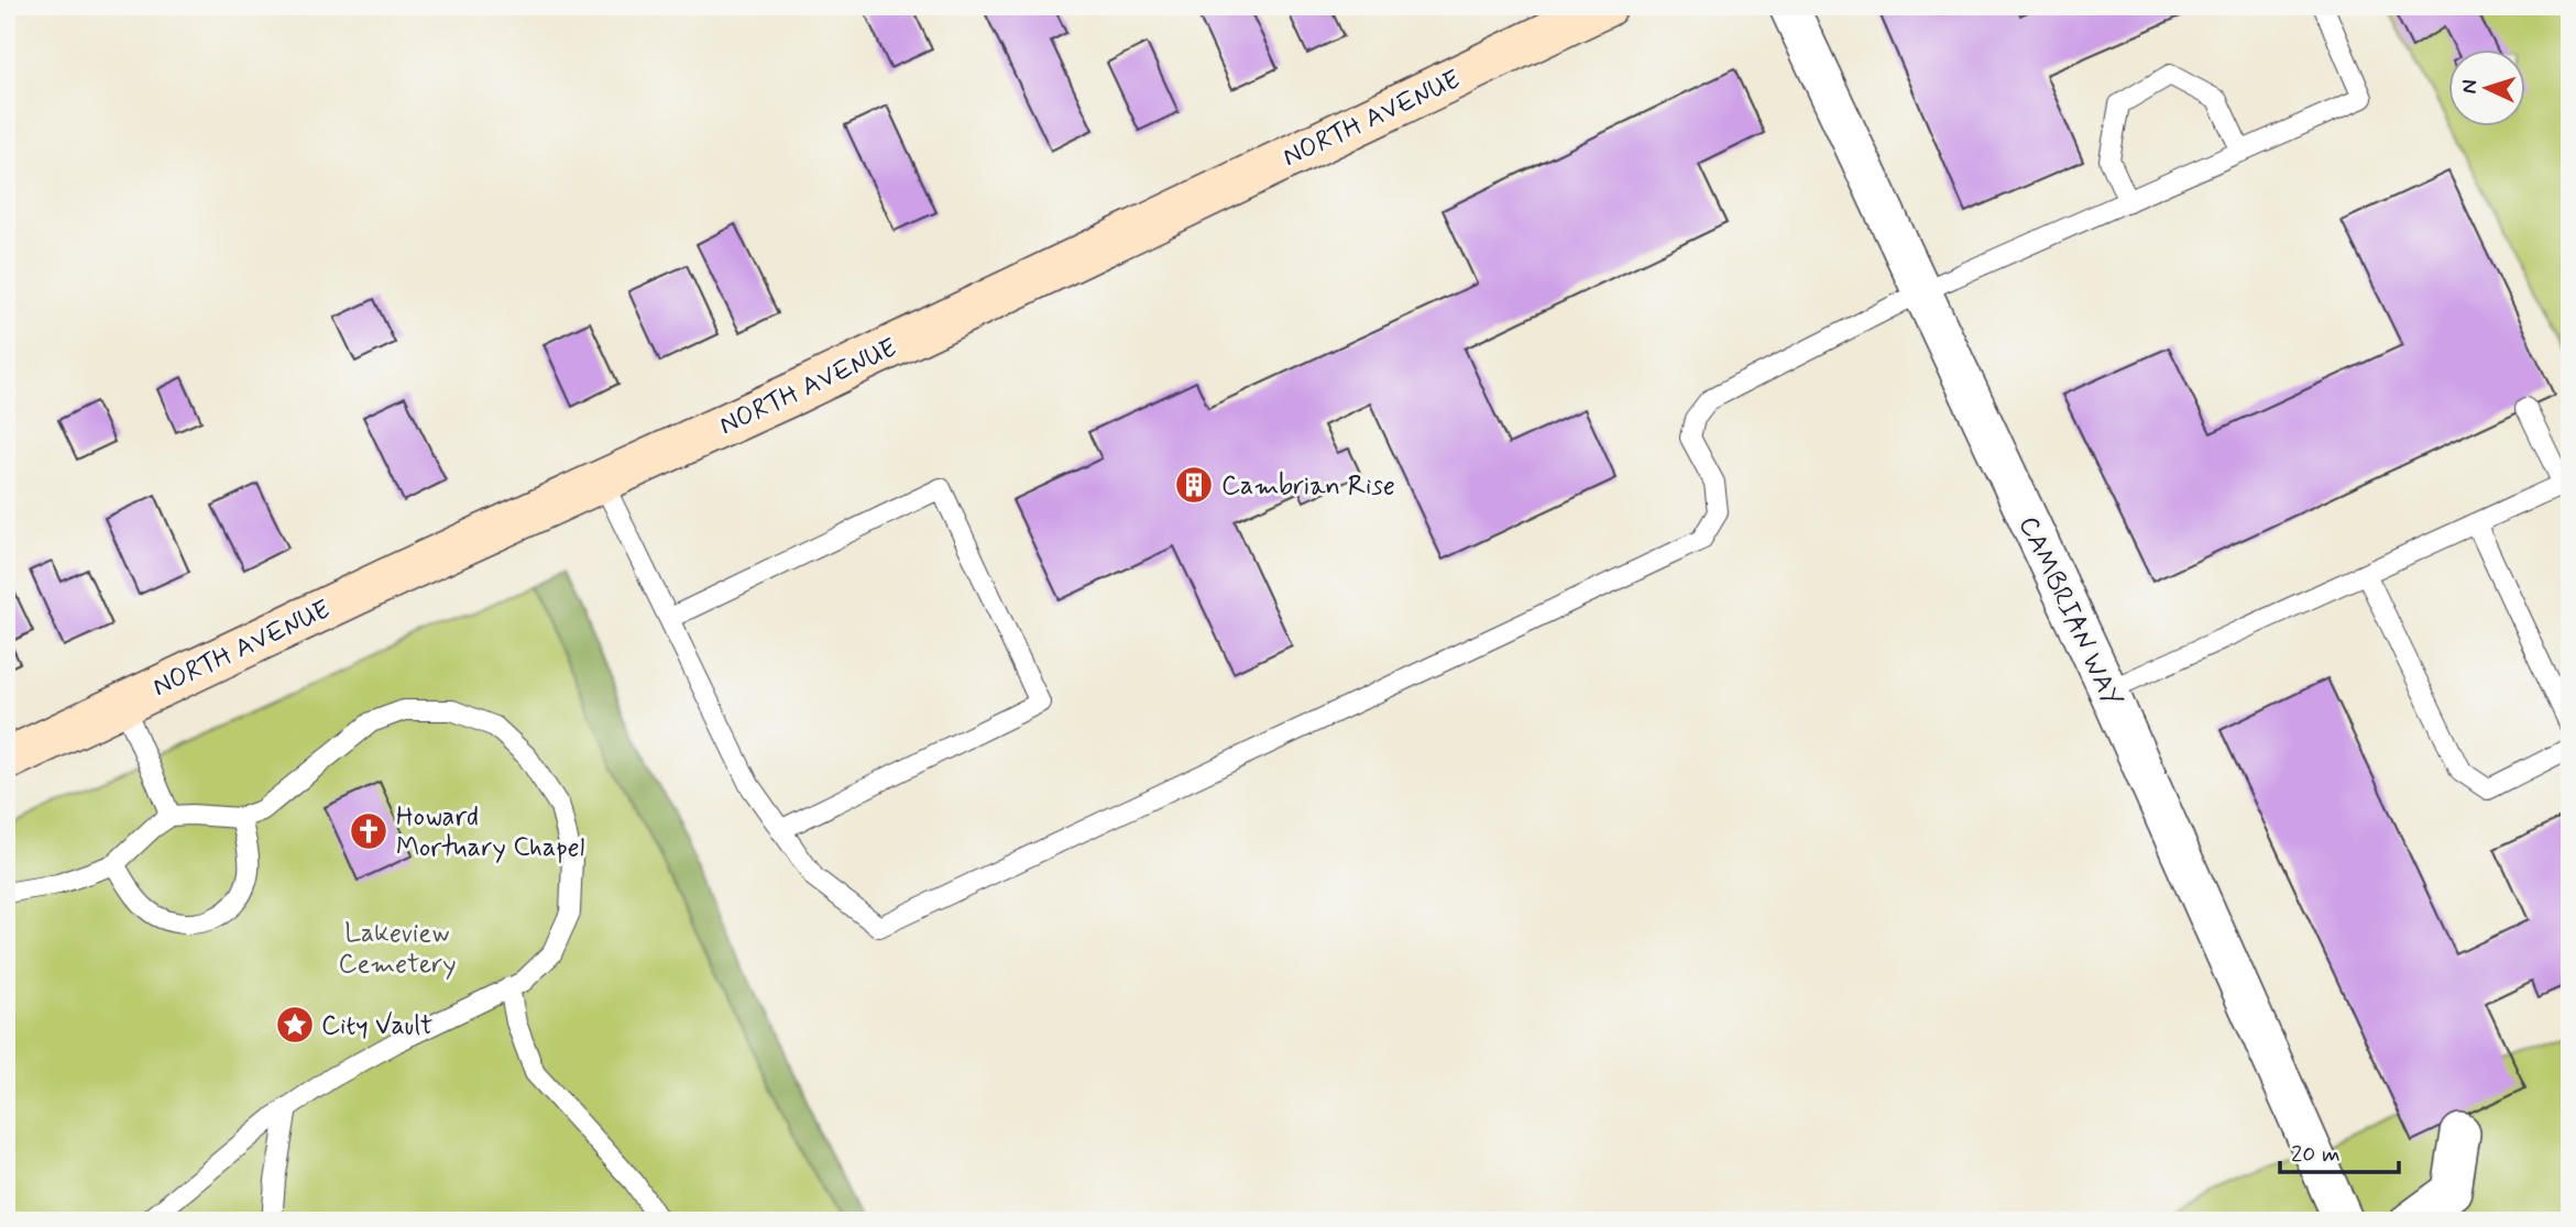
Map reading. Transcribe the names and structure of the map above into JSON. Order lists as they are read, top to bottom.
{
  "streets": {
    "main road": ["NORTH AVENUE"],
    "street": ["CAMBRIAN WAY"]
  },
  "parks": ["Lakeview Cemetery"],
  "places": {
    "building": ["Cambrian Rise"],
    "church": ["Howard Mortuary Chapel"],
    "place": ["City Vault"]
  },
  "scale_bar": "20 m",
  "north": "left"
}
